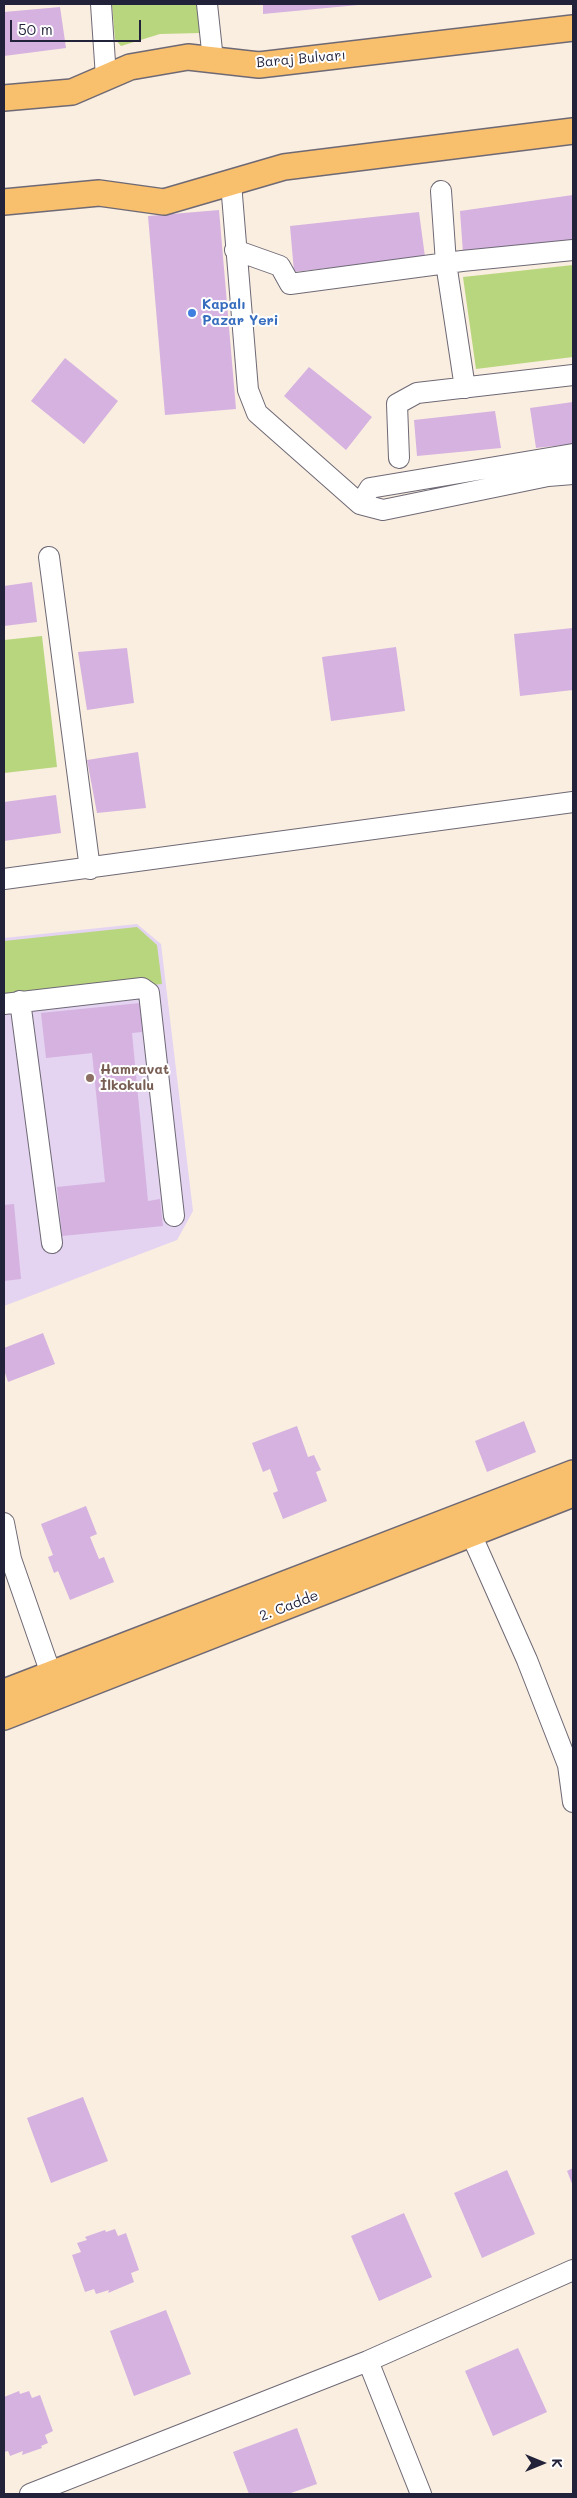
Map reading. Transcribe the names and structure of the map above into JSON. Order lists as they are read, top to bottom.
{
  "streets": {
    "main road": ["Baraj Bulvarı", "2. Cadde"]
  },
  "places": ["Kapalı Pazar Yeri", "Hamravat İlkokulu"],
  "scale_bar": "50 m",
  "north": "right"
}
